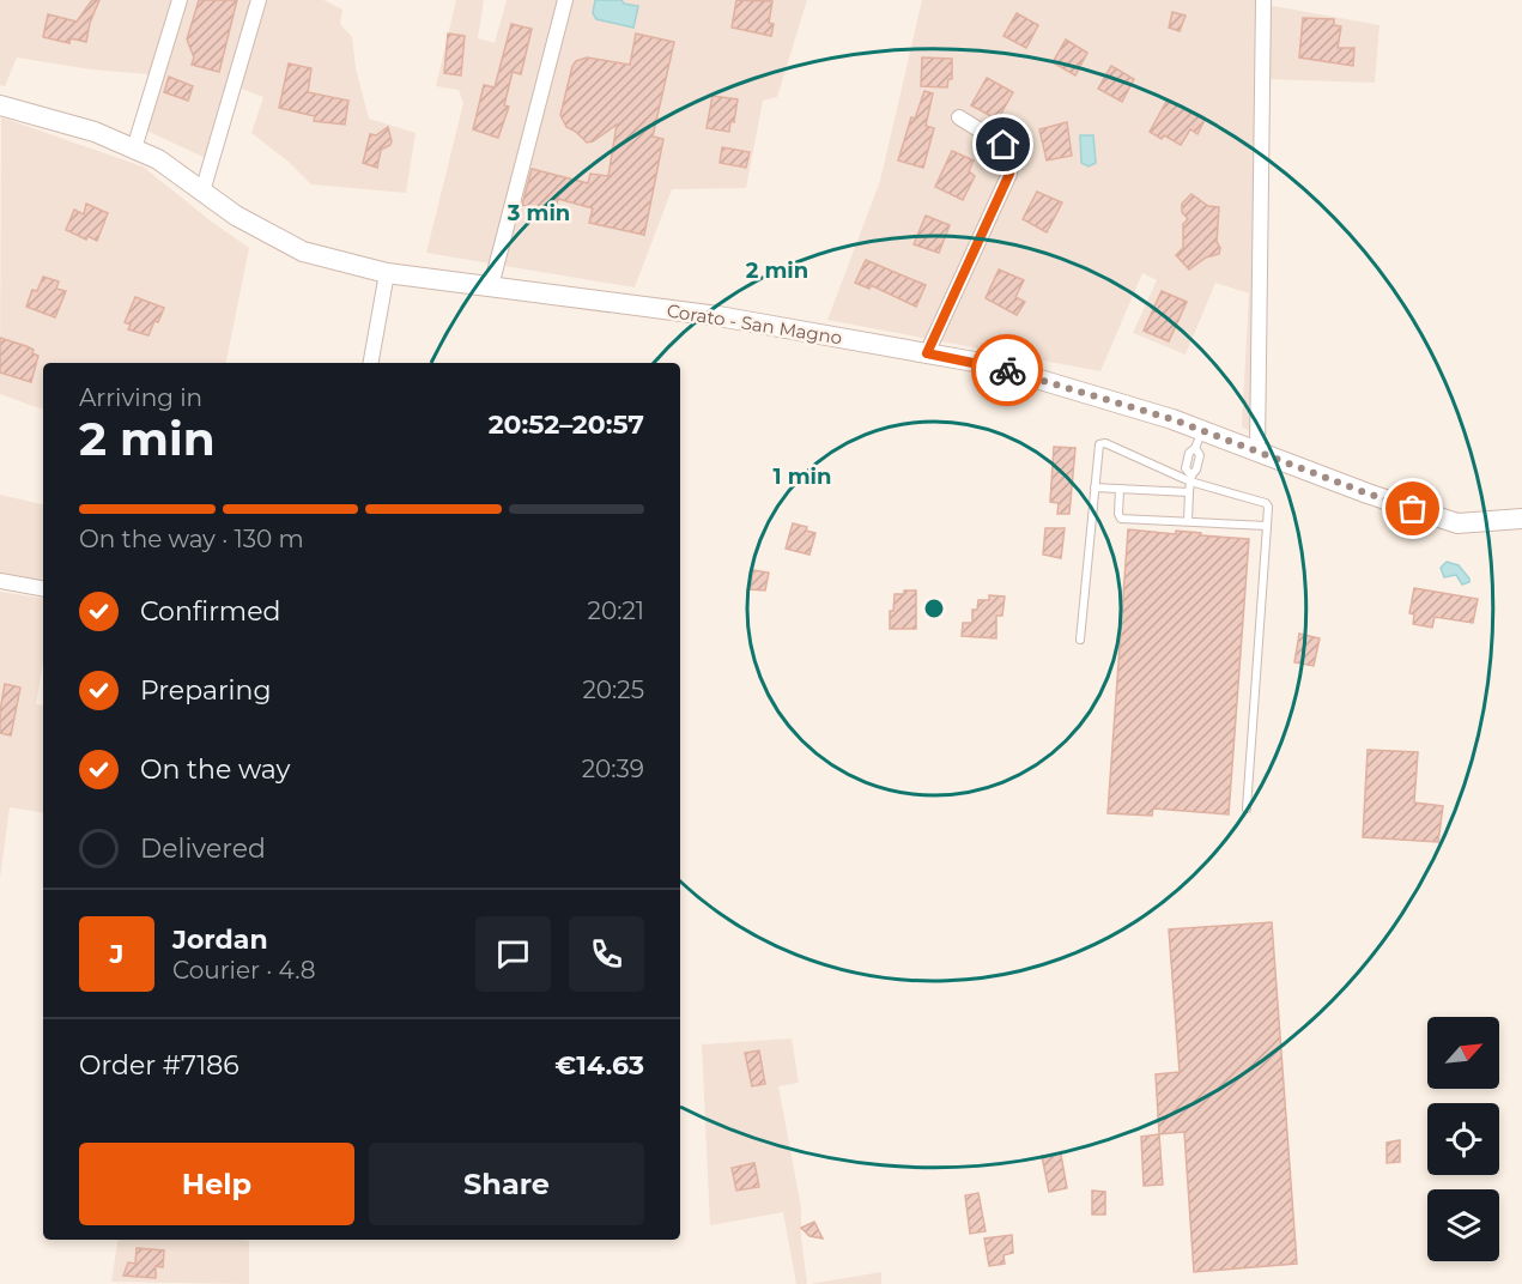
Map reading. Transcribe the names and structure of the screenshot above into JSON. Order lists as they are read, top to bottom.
{
  "streets": {
    "main road": ["Corato - San Magno"]
  },
  "north": "top right",
  "page": {
    "heading": ["2 min", "Arriving in", "20:52–20:57"],
    "panel": [
      "Jordan",
      "Courier · 4.8",
      "Order #7186",
      "€14.63"
    ],
    "bar": "On the way · 130 m",
    "list": [
      ["Confirmed", "20:21"],
      ["Preparing", "20:25"],
      ["On the way", "20:39"],
      "Delivered"
    ],
    "round": "J",
    "buttons": ["Help", "Share"]
  },
  "rings": ["3 min", "2 min", "1 min"]
}
